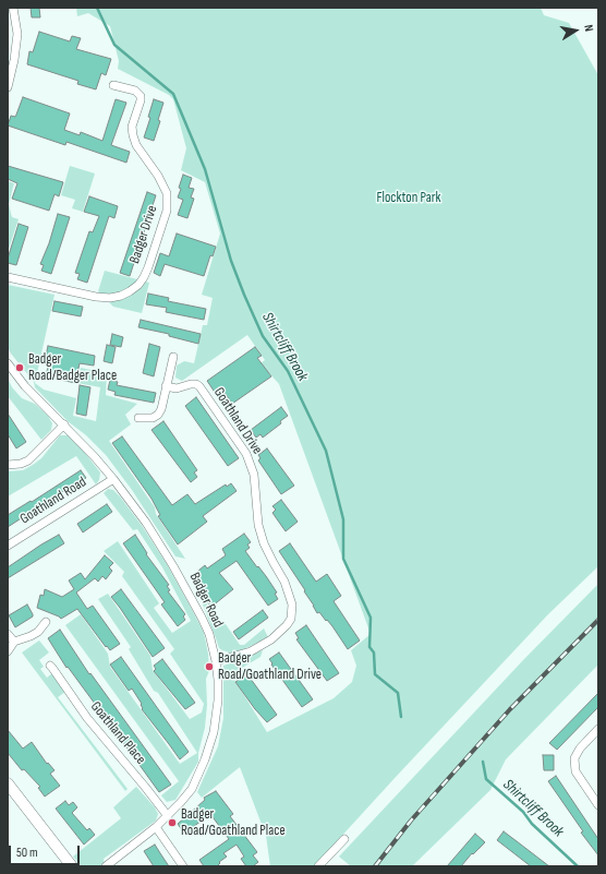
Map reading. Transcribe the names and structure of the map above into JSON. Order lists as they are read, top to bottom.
{
  "streets": {
    "street": [
      "Badger Drive",
      "Goathland Drive",
      "Goathland Road",
      "Badger Road",
      "Goathland Place"
    ]
  },
  "crossings": [
    ["Goathland Drive", "Badger Road"],
    ["Goathland Road", "Badger Road"],
    ["Badger Road", "Goathland Place"]
  ],
  "water": ["Shirtcliff Brook"],
  "parks": ["Flockton Park"],
  "places": ["Badger Road/Badger Place", "Badger Road/Goathland Drive", "Badger Road/Goathland Place"],
  "scale_bar": "50 m",
  "north": "right"
}
